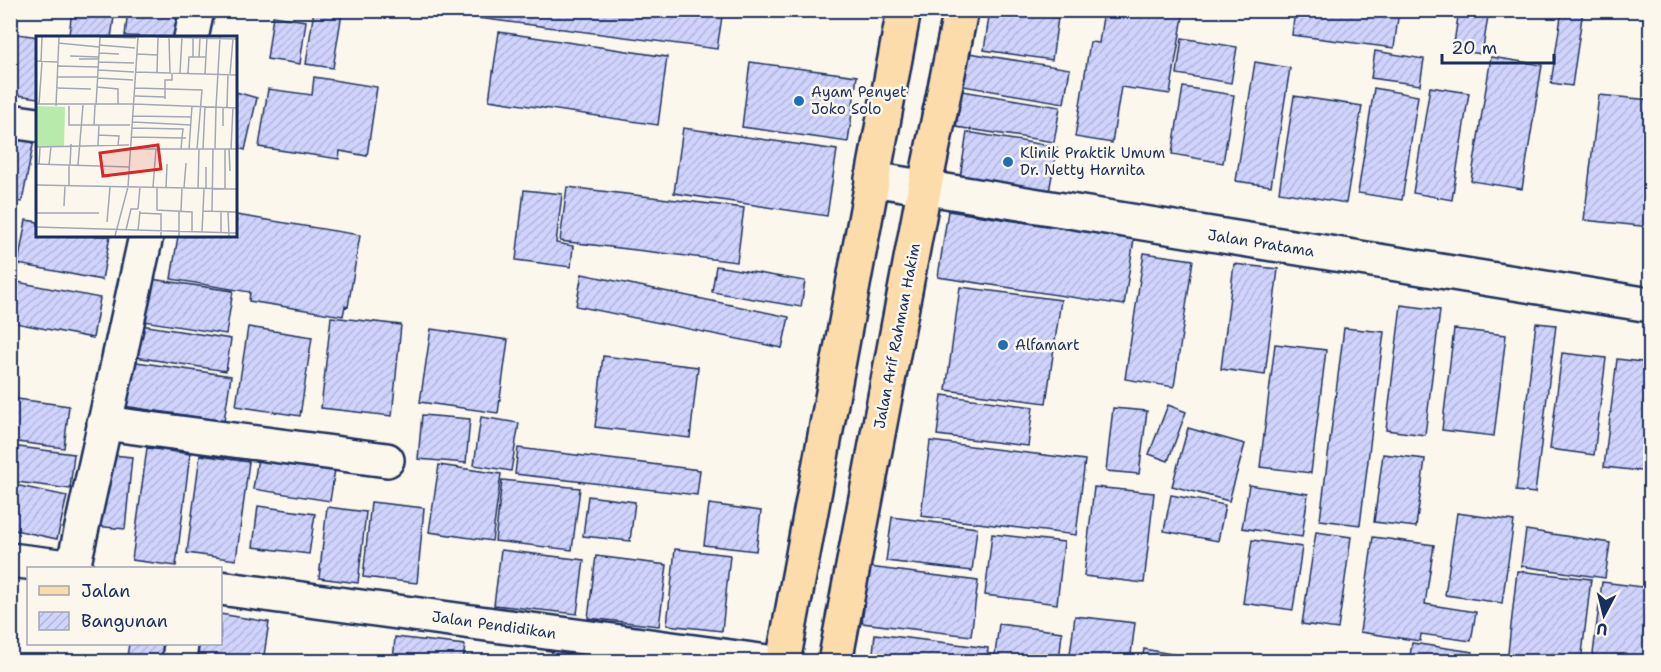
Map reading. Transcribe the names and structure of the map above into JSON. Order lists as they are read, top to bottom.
{
  "streets": {
    "main road": ["Jalan Arif Rahman Hakim"],
    "street": ["Jalan Pratama", "Jalan Pendidikan"]
  },
  "crossings": [
    ["Jalan Pratama", "Jalan Arif Rahman Hakim"]
  ],
  "places": ["Ayam Penyet Joko Solo", "Klinik Praktik Umum Dr. Netty Harnita", "Alfamart"],
  "legend": ["Jalan", "Bangunan"],
  "scale_bar": "20 m",
  "north": "bottom"
}
